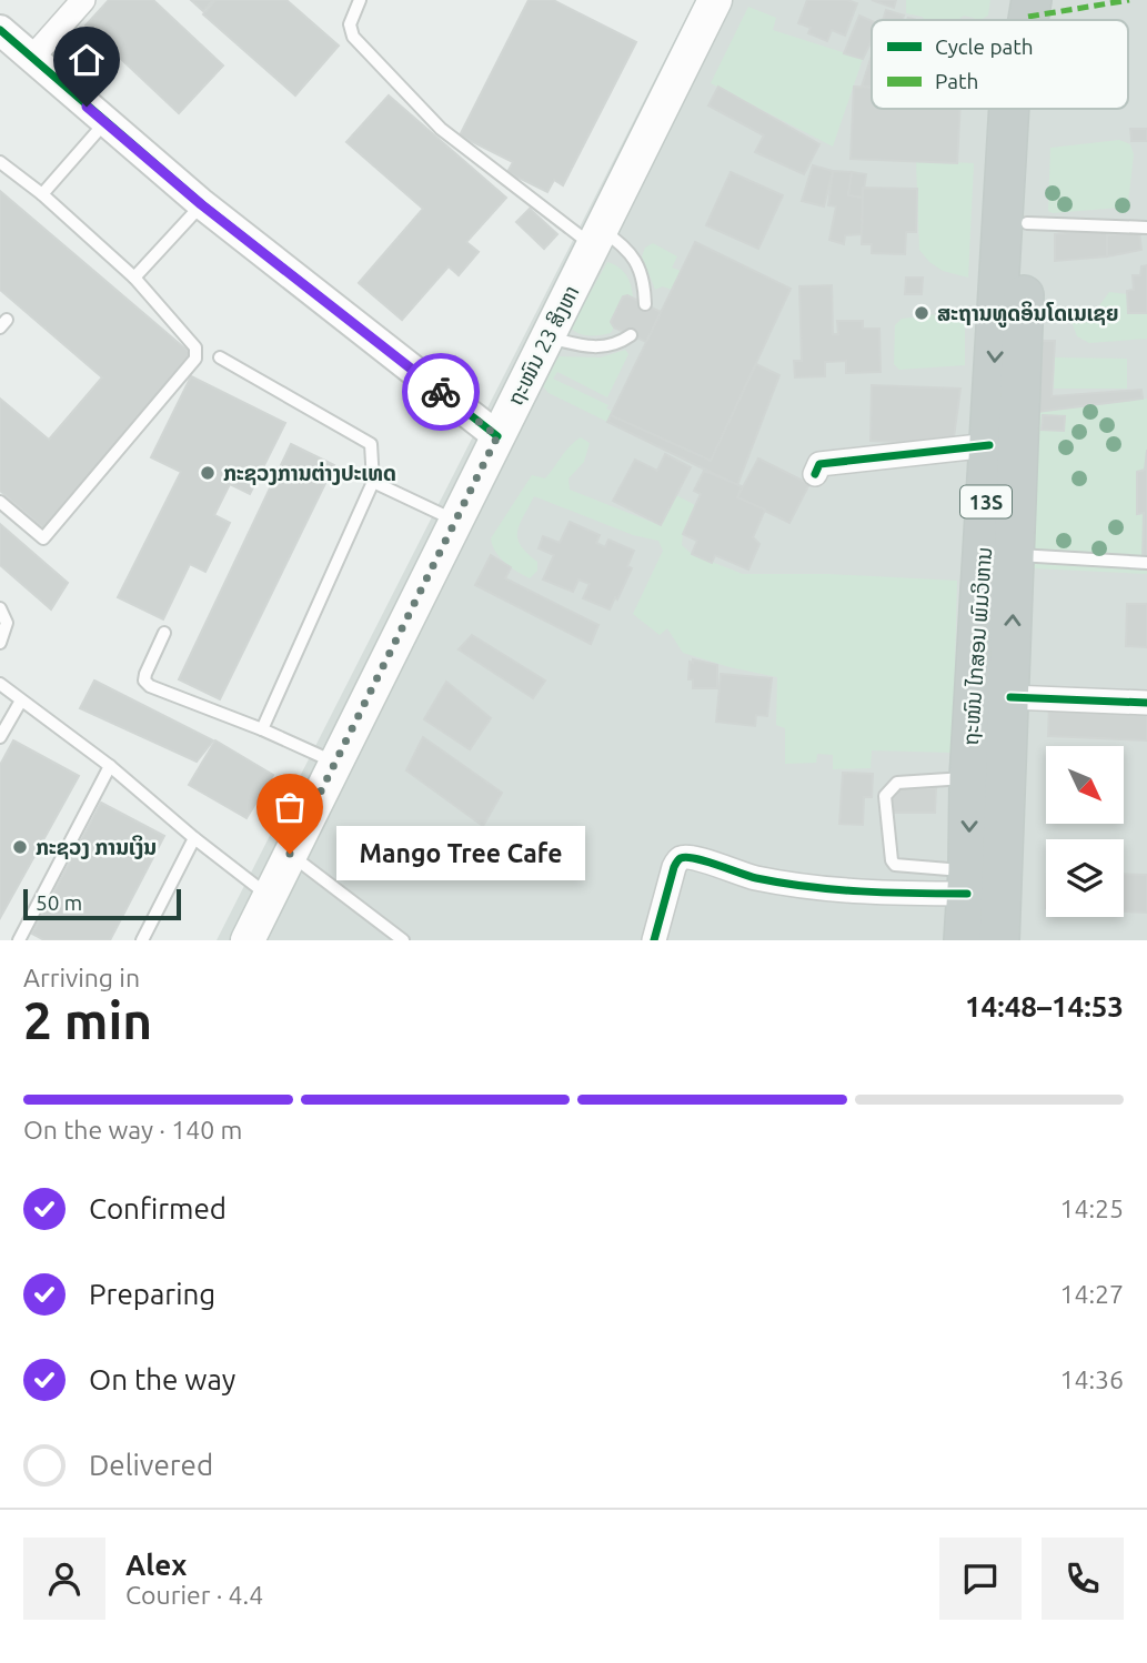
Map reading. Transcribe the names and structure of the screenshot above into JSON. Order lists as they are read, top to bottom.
{
  "streets": {
    "highway": ["13S", "ຖະໜົນ ໄກສອນ ພົມວິຫານ"],
    "main road": ["ຖະໜົນ 23 ສິງຫາ"]
  },
  "places": [
    "ສະຖານທູດອິນໂດເນເຊຍ",
    "ກະຊວງການຕ່າງປະເທດ",
    "ກະຊວງ ການເງິນ",
    "Mango Tree Cafe"
  ],
  "legend": ["Cycle path", "Path"],
  "scale_bar": "50 m",
  "north": "bottom right",
  "page": {
    "bubble": "Mango Tree Cafe",
    "scale": "50 m",
    "heading": ["2 min", "Arriving in", "14:48–14:53"],
    "panel": ["Alex", "Courier · 4.4"],
    "bar": "On the way · 140 m",
    "list": [
      ["Confirmed", "14:25"],
      ["Preparing", "14:27"],
      ["On the way", "14:36"],
      "Delivered"
    ]
  }
}
